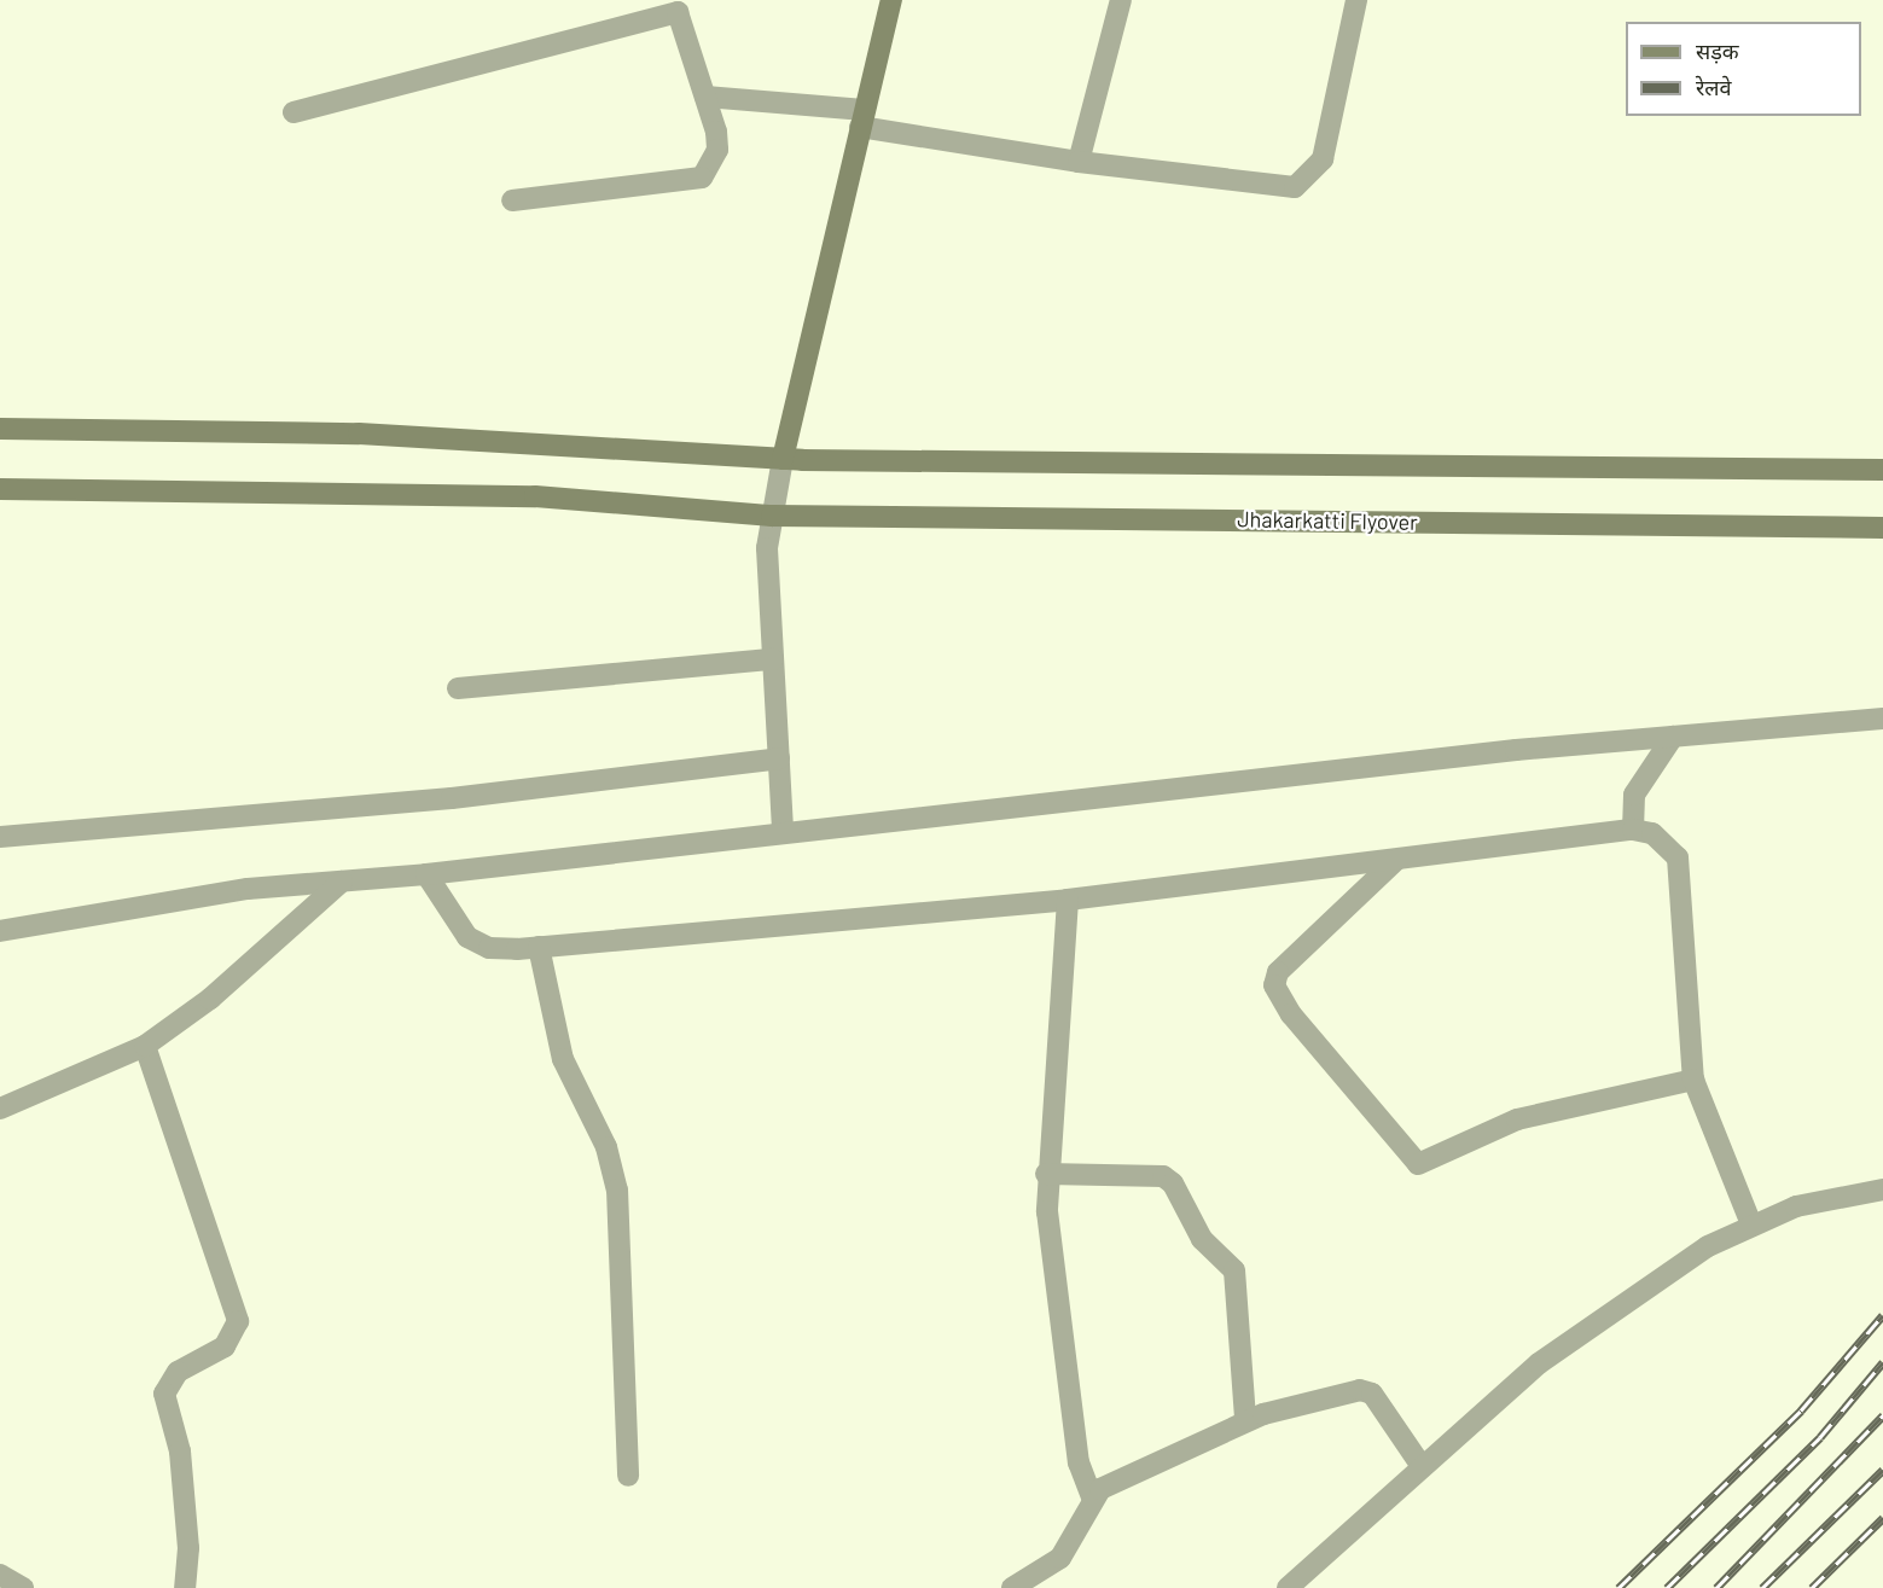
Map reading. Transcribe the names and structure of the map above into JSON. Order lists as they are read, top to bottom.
{
  "streets": {
    "main road": ["Jhakarkatti Flyover"]
  },
  "legend": ["सड़क", "रेलवे"]
}
